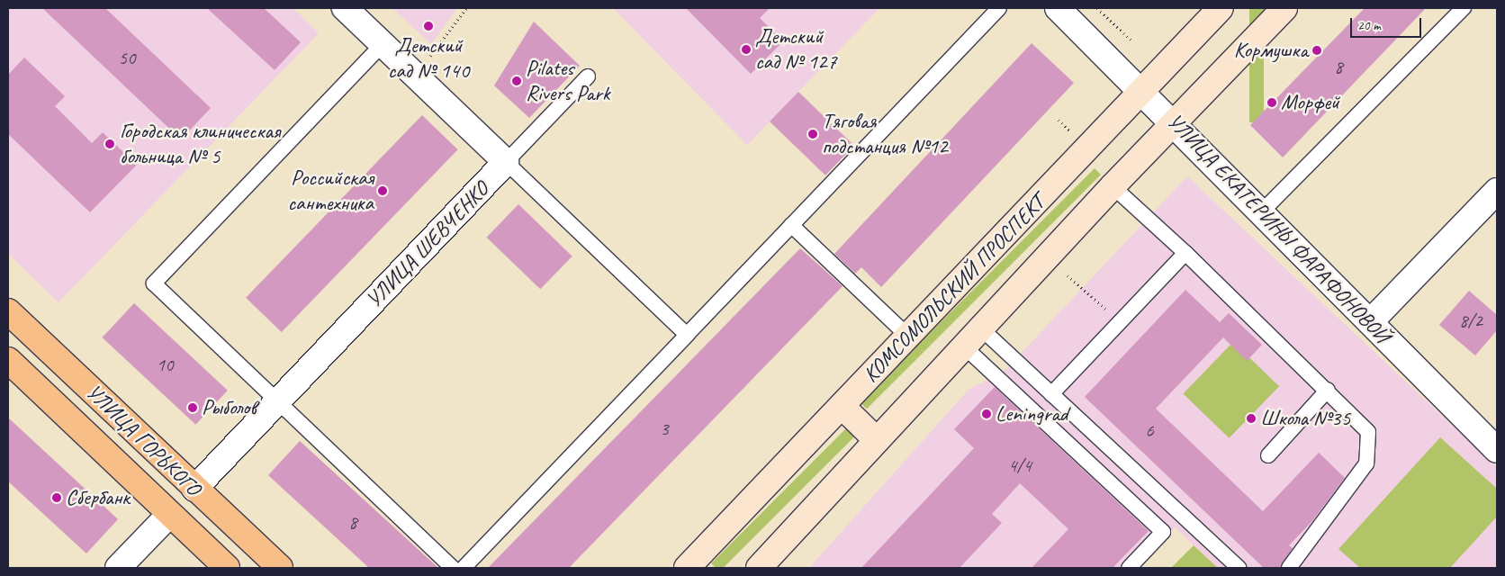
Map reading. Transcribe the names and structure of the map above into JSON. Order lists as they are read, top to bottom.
{
  "streets": {
    "main road": ["УЛИЦА ГОРЬКОГО"],
    "street": ["УЛИЦА ЕКАТЕРИНЫ ФАРАФОНОВОЙ", "УЛИЦА ШЕВЧЕНКО", "КОМСОМОЛЬСКИЙ ПРОСПЕКТ"]
  },
  "crossings": [
    ["УЛИЦА ЕКАТЕРИНЫ ФАРАФОНОВОЙ", "КОМСОМОЛЬСКИЙ ПРОСПЕКТ"],
    ["УЛИЦА ШЕВЧЕНКО", "УЛИЦА ГОРЬКОГО"]
  ],
  "places": [
    "Детский сад № 140",
    "Детский сад № 127",
    "Кормушка",
    "Pilates Rivers Park",
    "Морфей",
    "Тяговая подстанция №12",
    "Городская клиническая больница № 5",
    "Российская сантехника",
    "Рыболов",
    "Leningrad",
    "Школа №35",
    "Сбербанк"
  ],
  "house_numbers": [
    "50",
    "8",
    "8/2",
    "10",
    "3",
    "6",
    "4/4",
    "8"
  ],
  "scale_bar": "20 m"
}
